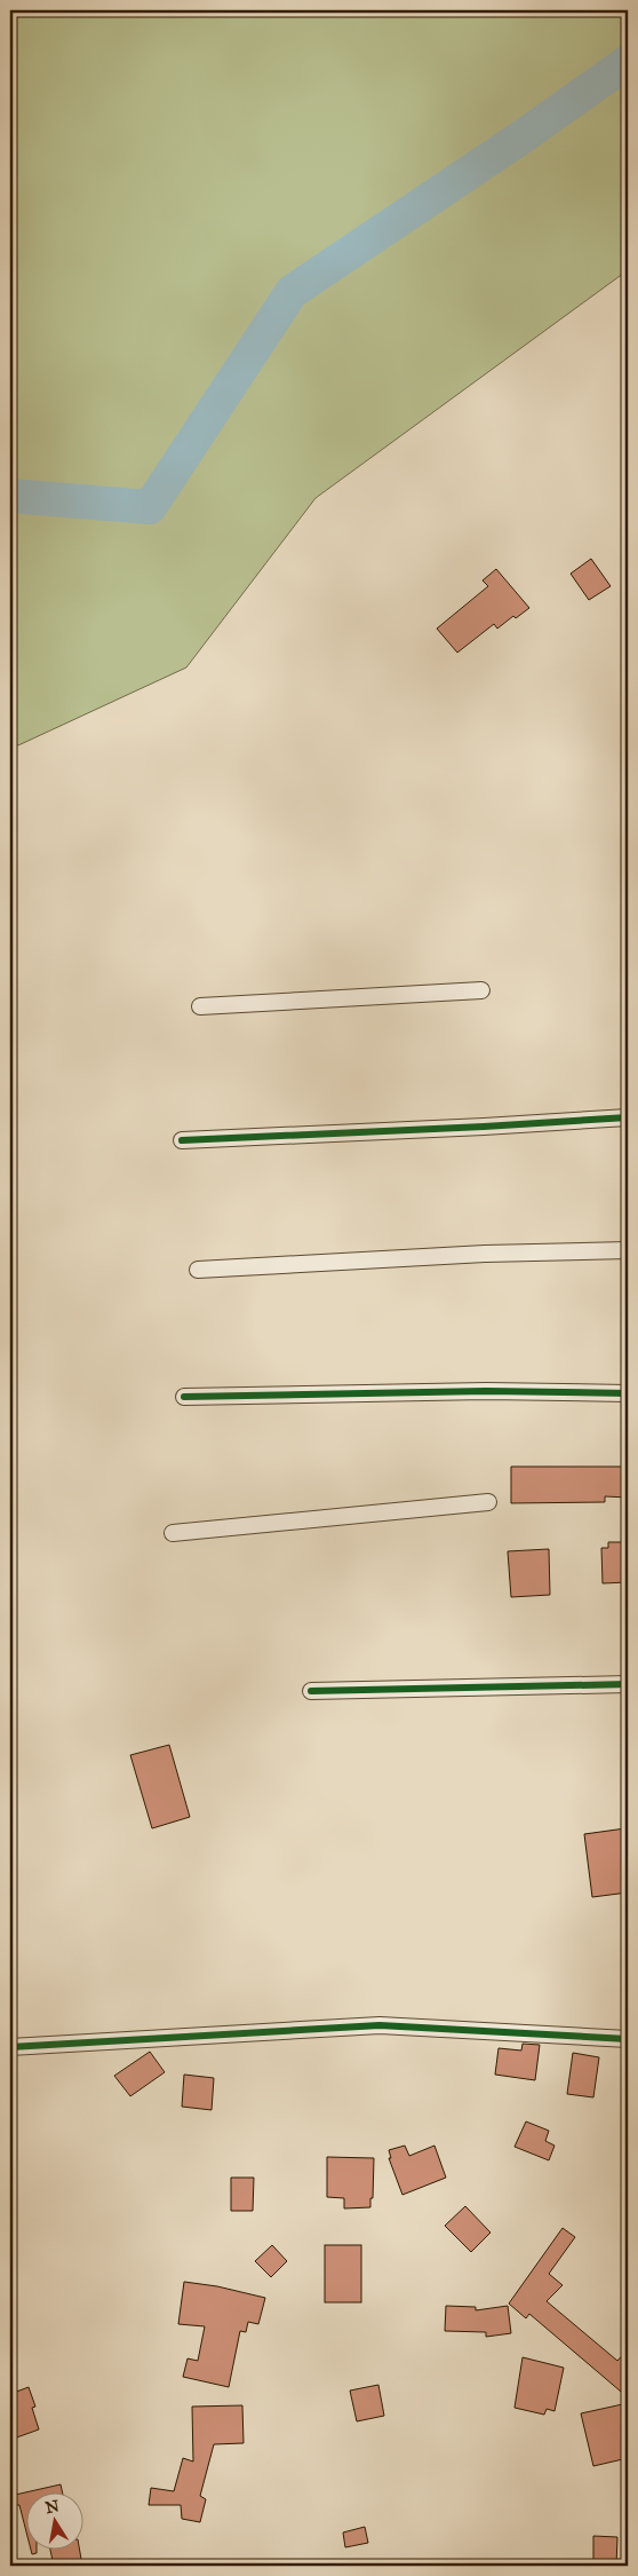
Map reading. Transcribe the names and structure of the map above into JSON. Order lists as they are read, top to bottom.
{
  "north": "top"
}
